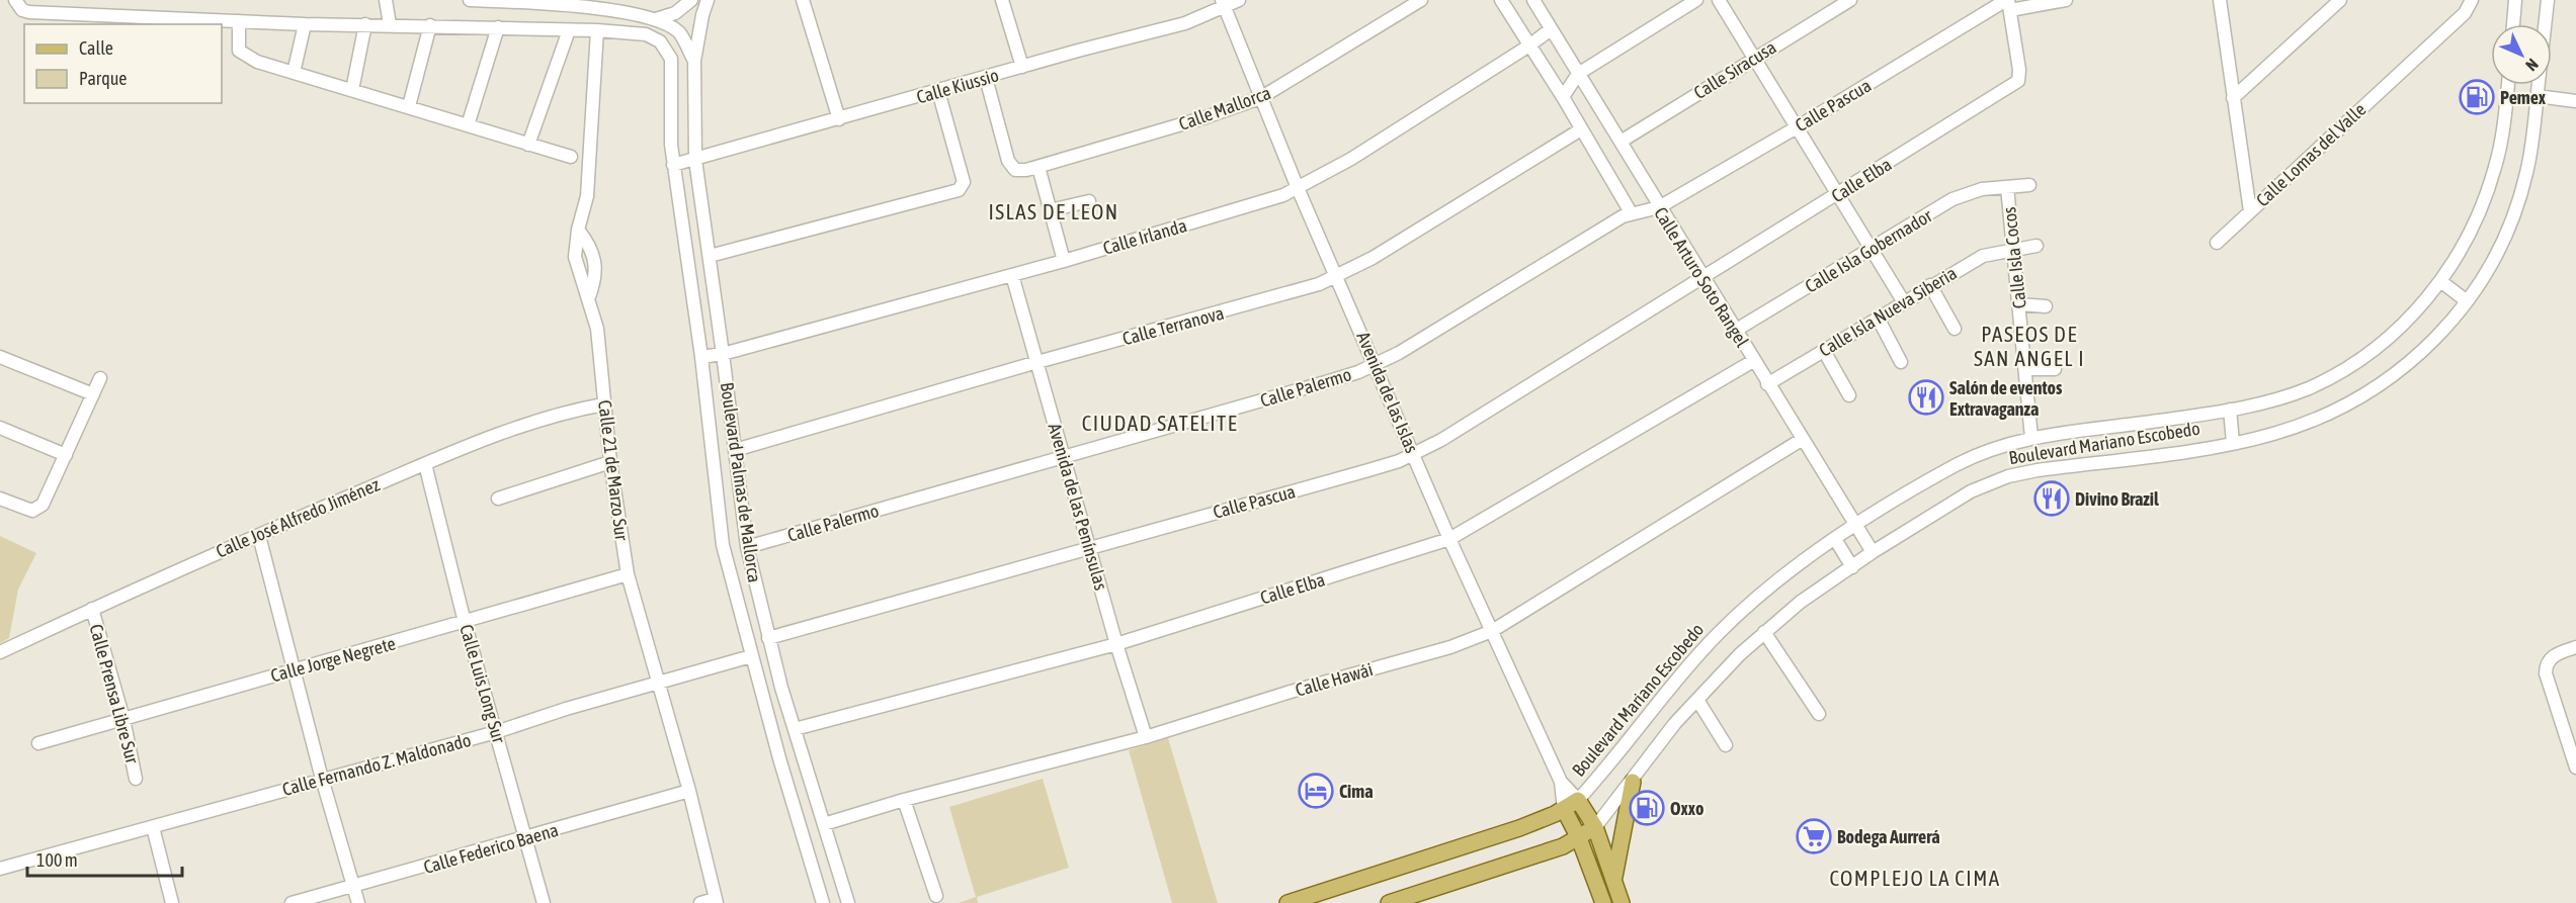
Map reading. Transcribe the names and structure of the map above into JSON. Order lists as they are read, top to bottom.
{
  "streets": {
    "main road": ["Boulevard Mariano Escobedo"],
    "street": [
      "Calle Siracusa",
      "Calle Kiussio",
      "Calle Pascua",
      "Calle Mallorca",
      "Calle Lomas del Valle",
      "Calle Elba",
      "Calle Irlanda",
      "Calle Isla Gobernador",
      "Calle Isla Cocos",
      "Calle Arturo Soto Rangel",
      "Calle Isla Nueva Siberia",
      "Calle Terranova",
      "Calle Palermo",
      "Avenida de las Islas",
      "Calle 21 de Marzo Sur",
      "Boulevard Palmas de Mallorca",
      "Avenida de las Penínsulas",
      "Calle José Alfredo Jiménez",
      "Calle Jorge Negrete",
      "Calle Hawái",
      "Calle Luis Long Sur",
      "Calle Prensa Libre Sur",
      "Calle Fernando Z. Maldonado",
      "Calle Federico Baena"
    ]
  },
  "crossings": [
    ["Calle Siracusa", "Calle Arturo Soto Rangel"],
    ["Calle Kiussio", "Calle Mallorca"],
    ["Calle Kiussio", "Avenida de las Islas"],
    ["Calle Kiussio", "Boulevard Palmas de Mallorca"],
    ["Calle Pascua", "Calle Elba"],
    ["Calle Pascua", "Calle Arturo Soto Rangel"],
    ["Calle Pascua", "Calle Palermo"],
    ["Calle Pascua", "Avenida de las Islas"],
    ["Calle Pascua", "Boulevard Palmas de Mallorca"],
    ["Calle Pascua", "Avenida de las Penínsulas"],
    ["Calle Mallorca", "Avenida de las Islas"],
    ["Calle Elba", "Calle Arturo Soto Rangel"],
    ["Calle Elba", "Avenida de las Islas"],
    ["Calle Elba", "Boulevard Palmas de Mallorca"],
    ["Calle Elba", "Avenida de las Penínsulas"],
    ["Calle Irlanda", "Calle Arturo Soto Rangel"],
    ["Calle Irlanda", "Avenida de las Islas"],
    ["Calle Irlanda", "Boulevard Palmas de Mallorca"],
    ["Calle Irlanda", "Avenida de las Penínsulas"],
    ["Calle Isla Gobernador", "Calle Isla Cocos"],
    ["Calle Isla Gobernador", "Calle Arturo Soto Rangel"],
    ["Calle Isla Cocos", "Calle Isla Nueva Siberia"],
    ["Calle Isla Cocos", "Boulevard Mariano Escobedo"],
    ["Calle Arturo Soto Rangel", "Calle Isla Nueva Siberia"],
    ["Calle Arturo Soto Rangel", "Calle Palermo"],
    ["Calle Arturo Soto Rangel", "Boulevard Mariano Escobedo"],
    ["Calle Arturo Soto Rangel", "Calle Hawái"],
    ["Calle Terranova", "Avenida de las Islas"],
    ["Calle Terranova", "Boulevard Palmas de Mallorca"],
    ["Calle Terranova", "Avenida de las Penínsulas"],
    ["Calle Palermo", "Avenida de las Islas"],
    ["Calle Palermo", "Boulevard Palmas de Mallorca"],
    ["Calle Palermo", "Avenida de las Penínsulas"],
    ["Avenida de las Islas", "Boulevard Mariano Escobedo"],
    ["Avenida de las Islas", "Calle Hawái"],
    ["Calle 21 de Marzo Sur", "Boulevard Palmas de Mallorca"],
    ["Calle 21 de Marzo Sur", "Calle José Alfredo Jiménez"],
    ["Calle 21 de Marzo Sur", "Calle Jorge Negrete"],
    ["Calle 21 de Marzo Sur", "Calle Fernando Z. Maldonado"],
    ["Calle 21 de Marzo Sur", "Calle Federico Baena"],
    ["Boulevard Palmas de Mallorca", "Calle Hawái"],
    ["Boulevard Palmas de Mallorca", "Calle Fernando Z. Maldonado"],
    ["Avenida de las Penínsulas", "Calle Hawái"],
    ["Calle José Alfredo Jiménez", "Calle Luis Long Sur"],
    ["Calle José Alfredo Jiménez", "Calle Prensa Libre Sur"],
    ["Calle Jorge Negrete", "Calle Luis Long Sur"],
    ["Calle Jorge Negrete", "Calle Prensa Libre Sur"],
    ["Calle Luis Long Sur", "Calle Fernando Z. Maldonado"],
    ["Calle Luis Long Sur", "Calle Federico Baena"]
  ],
  "districts": [
    "ISLAS DE LEON",
    "PASEOS DE SAN ANGEL I",
    "CIUDAD SATELITE",
    "COMPLEJO LA CIMA"
  ],
  "places": {
    "fuel station": ["Pemex", "Oxxo"],
    "restaurant": ["Salón de eventos Extravaganza", "Divino Brazil"],
    "hotel": ["Cima"],
    "supermarket": ["Bodega Aurrerá"]
  },
  "legend": ["Calle", "Parque"],
  "scale_bar": "100 m",
  "north": "bottom right"
}
